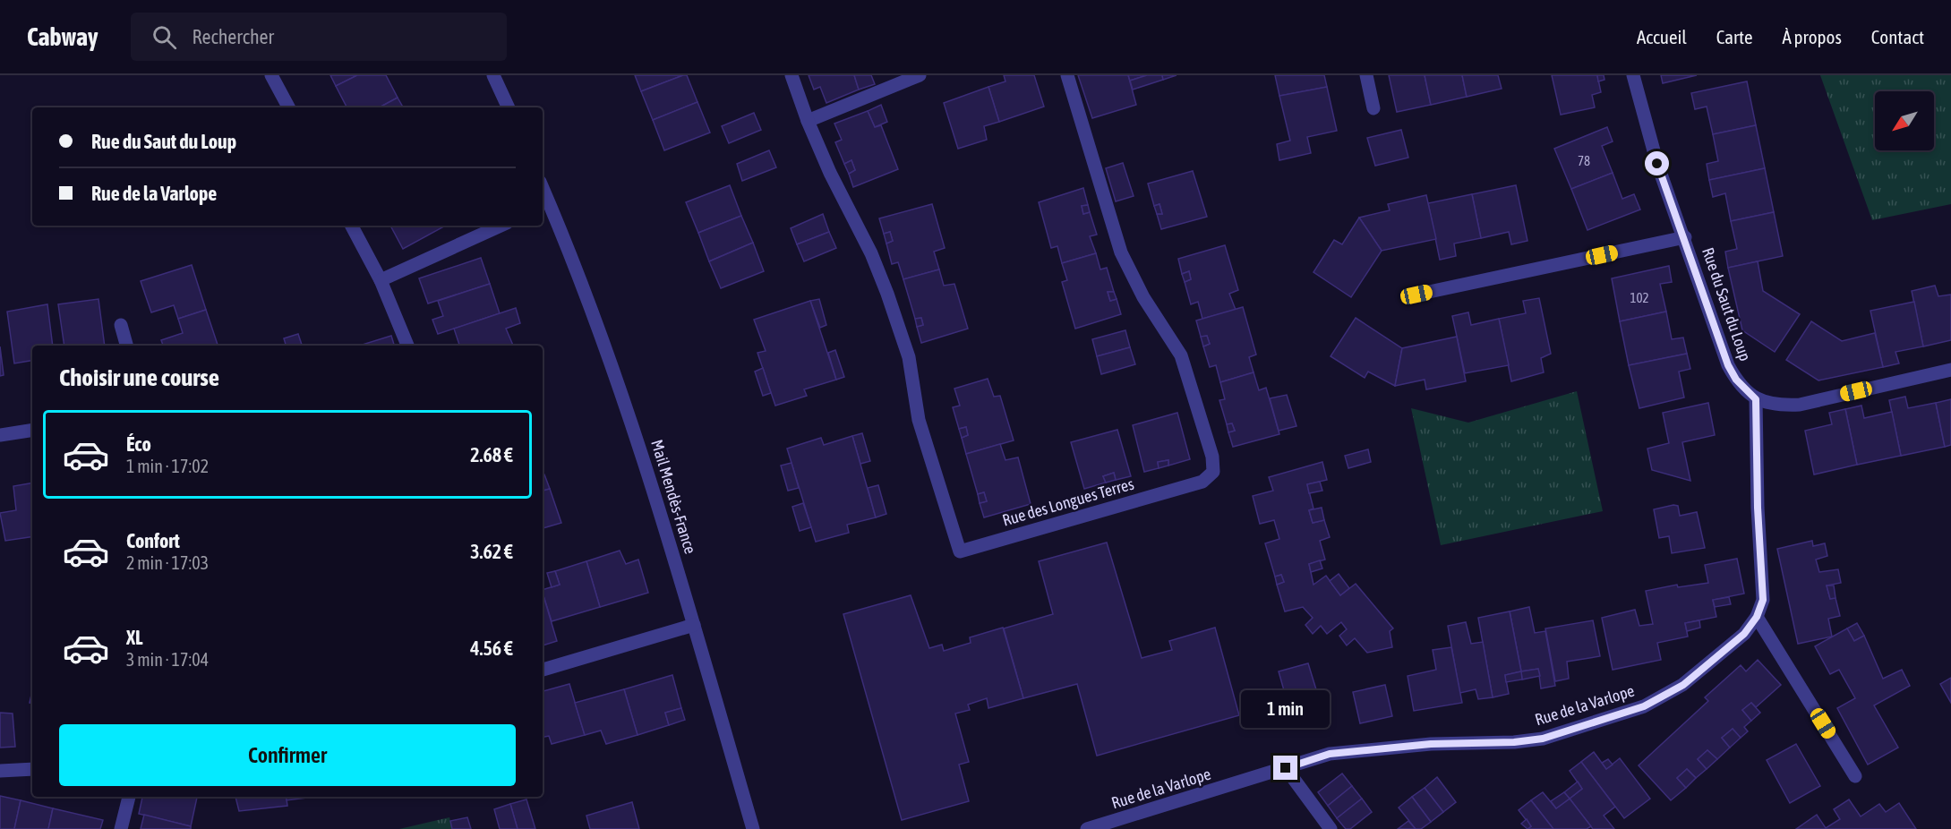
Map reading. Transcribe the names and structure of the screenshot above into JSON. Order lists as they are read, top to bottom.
{
  "streets": {
    "street": [
      "Rue du Saut du Loup",
      "Mail Mendès-France",
      "Rue des Longues Terres",
      "Rue de la Varlope"
    ]
  },
  "crossings": [
    ["Rue du Saut du Loup", "Rue de la Varlope"]
  ],
  "house_numbers": ["78", "102"],
  "north": "bottom left",
  "page": {
    "header": "Cabway",
    "search": "Rechercher",
    "nav": [
      "Accueil",
      "Carte",
      "À propos",
      "Contact"
    ],
    "banner": ["Rue du Saut du Loup", "Rue de la Varlope"],
    "heading": "Choisir une course",
    "list": [
      {
        "name": "Éco",
        "note": "1 min · 17:02",
        "value": "2.68 €"
      },
      {
        "name": "Confort",
        "note": "2 min · 17:03",
        "value": "3.62 €"
      },
      {
        "name": "XL",
        "note": "3 min · 17:04",
        "value": "4.56 €"
      }
    ],
    "bubble": "1 min",
    "buttons": "Confirmer"
  }
}
